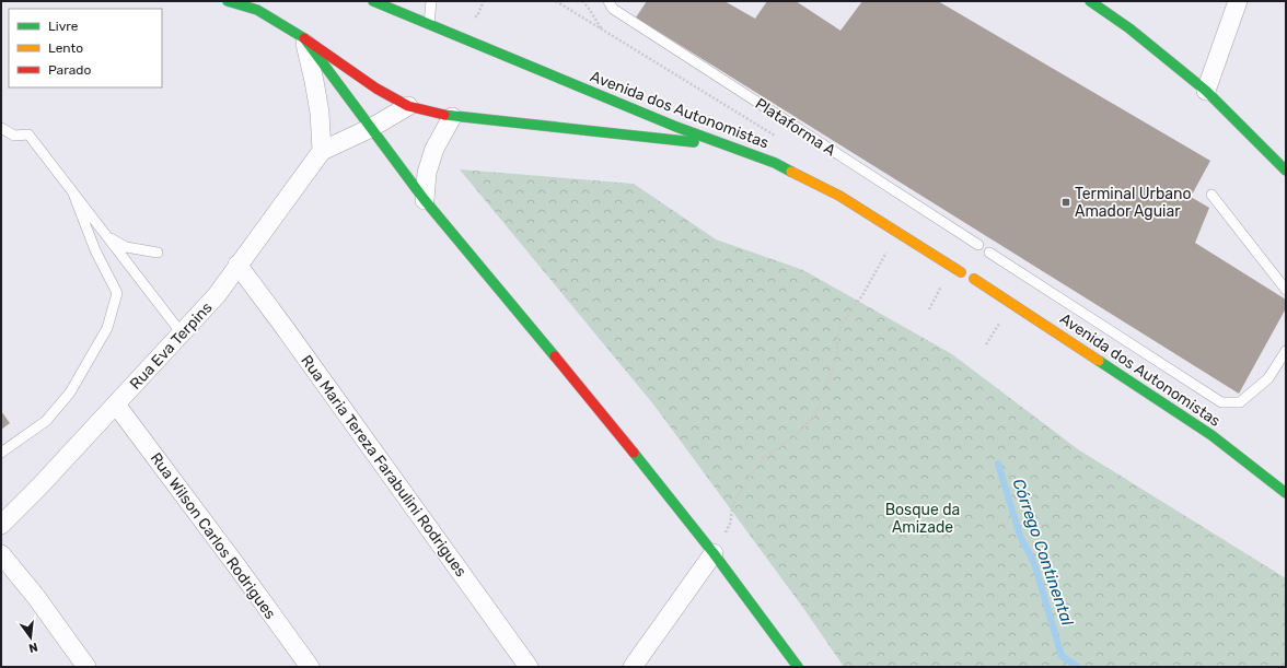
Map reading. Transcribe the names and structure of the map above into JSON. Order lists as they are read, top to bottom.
{
  "streets": {
    "main road": ["Avenida dos Autonomistas"],
    "street": ["Rua Eva Terpins", "Rua Maria Tereza Farabulini Rodrigues", "Rua Wilson Carlos Rodrigues"],
    "lane": ["Plataforma A"]
  },
  "crossings": [
    ["Rua Eva Terpins", "Rua Maria Tereza Farabulini Rodrigues"],
    ["Rua Eva Terpins", "Rua Wilson Carlos Rodrigues"]
  ],
  "water": ["Córrego Continental"],
  "parks": ["Bosque da Amizade"],
  "places": {
    "transit": ["Terminal Urbano Amador Aguiar"]
  },
  "legend": ["Livre", "Lento", "Parado"],
  "north": "bottom"
}
